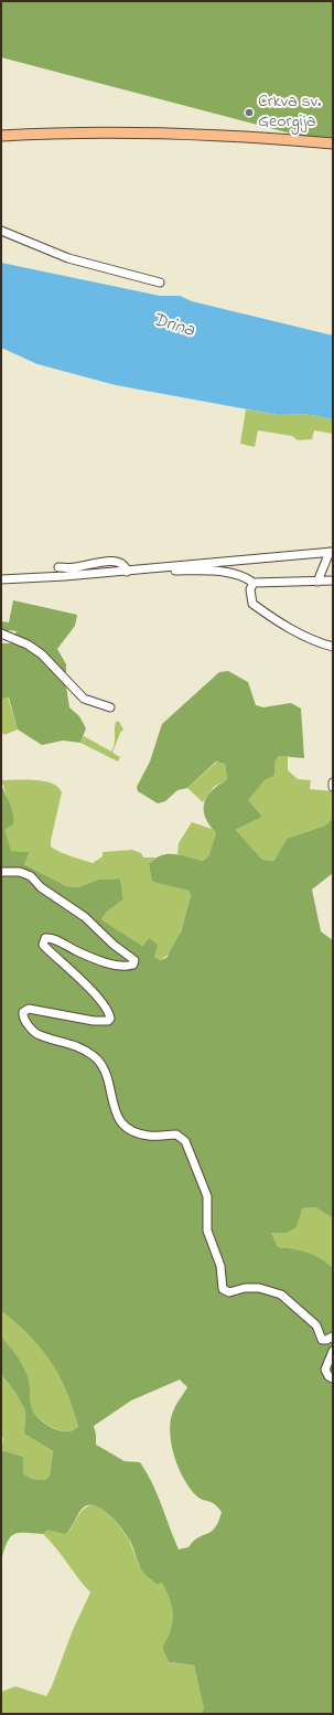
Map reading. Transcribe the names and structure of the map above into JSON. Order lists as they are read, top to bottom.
{
  "water": ["Drina"],
  "places": ["Crkva sv. Georgija"]
}
